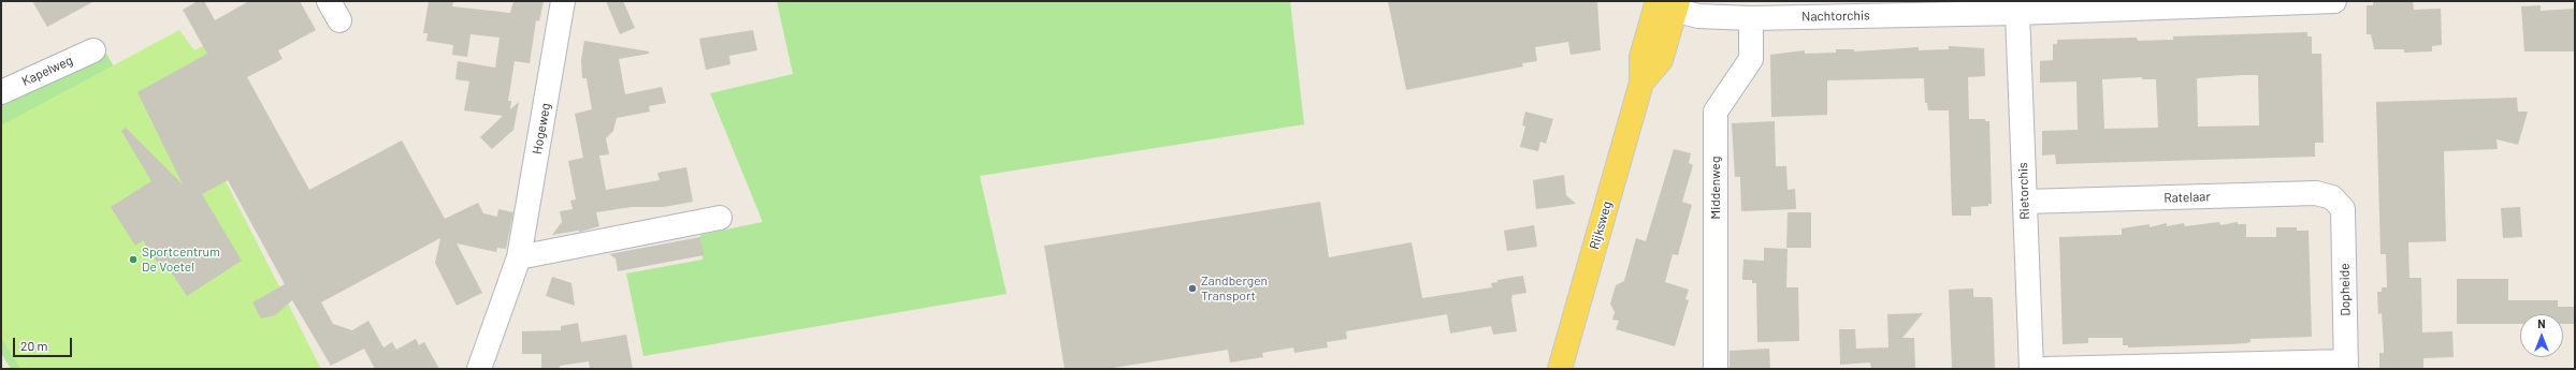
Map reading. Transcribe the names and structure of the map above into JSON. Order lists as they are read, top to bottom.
{
  "streets": {
    "main road": ["Rijksweg"],
    "street": [
      "Nachtorchis",
      "Kapelweg",
      "Hogeweg",
      "Middenweg",
      "Rietorchis",
      "Ratelaar",
      "Dopheide"
    ]
  },
  "crossings": [
    ["Nachtorchis", "Middenweg"],
    ["Nachtorchis", "Rietorchis"],
    ["Nachtorchis", "Rijksweg"],
    ["Rietorchis", "Ratelaar"],
    ["Ratelaar", "Dopheide"]
  ],
  "places": ["Sportcentrum De Voetel", "Zandbergen Transport"],
  "scale_bar": "20 m",
  "north": "top"
}
